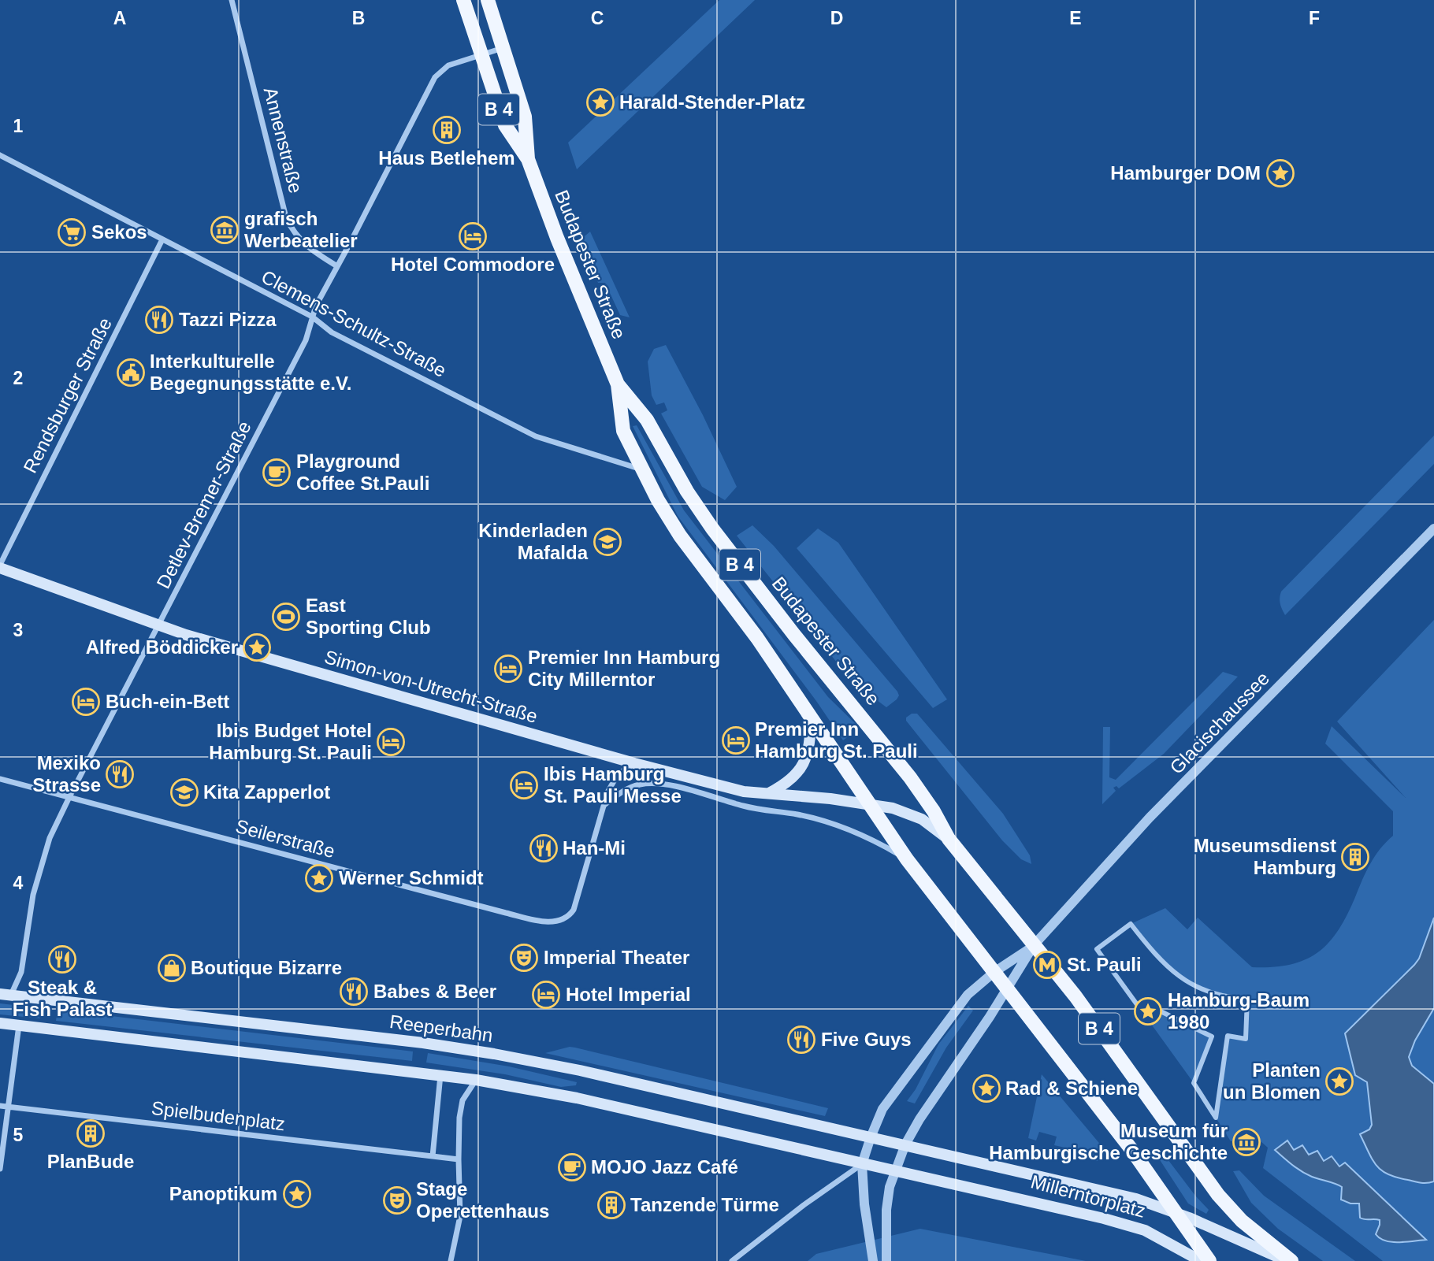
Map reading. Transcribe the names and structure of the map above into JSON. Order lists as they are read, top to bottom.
{
  "streets": {
    "main road": [
      "B 4",
      "Budapester Straße",
      "Simon-von-Utrecht-Straße",
      "Reeperbahn",
      "Millerntorplatz"
    ],
    "street": [
      "Annenstraße",
      "Clemens-Schultz-Straße",
      "Rendsburger Straße",
      "Detlev-Bremer-Straße",
      "Glacischaussee",
      "Seilerstraße",
      "Spielbudenplatz"
    ]
  },
  "crossings": [
    ["B 4", "Budapester Straße"],
    ["B 4", "Glacischaussee"],
    ["Annenstraße", "Detlev-Bremer-Straße"],
    ["Budapester Straße", "Clemens-Schultz-Straße"],
    ["Budapester Straße", "Detlev-Bremer-Straße"],
    ["Budapester Straße", "Simon-von-Utrecht-Straße"],
    ["Budapester Straße", "Glacischaussee"],
    ["Budapester Straße", "Millerntorplatz"],
    ["Clemens-Schultz-Straße", "Rendsburger Straße"],
    ["Clemens-Schultz-Straße", "Detlev-Bremer-Straße"],
    ["Rendsburger Straße", "Simon-von-Utrecht-Straße"],
    ["Detlev-Bremer-Straße", "Simon-von-Utrecht-Straße"],
    ["Detlev-Bremer-Straße", "Seilerstraße"],
    ["Detlev-Bremer-Straße", "Reeperbahn"],
    ["Reeperbahn", "Millerntorplatz"]
  ],
  "places": {
    "place": [
      "Harald-Stender-Platz",
      "Hamburger DOM",
      "Alfred Böddicker",
      "Werner Schmidt",
      "Hamburg-Baum 1980",
      "Planten un Blomen",
      "Rad & Schiene",
      "Panoptikum"
    ],
    "building": [
      "Haus Betlehem",
      "Museumsdienst Hamburg",
      "PlanBude",
      "Tanzende Türme"
    ],
    "museum": ["grafisch Werbeatelier", "Museum für Hamburgische Geschichte"],
    "supermarket": ["Sekos"],
    "hotel": [
      "Hotel Commodore",
      "Premier Inn Hamburg City Millerntor",
      "Buch-ein-Bett",
      "Premier Inn Hamburg St. Pauli",
      "Ibis Budget Hotel Hamburg St. Pauli",
      "Ibis Hamburg St. Pauli Messe",
      "Hotel Imperial"
    ],
    "restaurant": [
      "Tazzi Pizza",
      "Mexiko Strasse",
      "Han-Mi",
      "Steak & Fish Palast",
      "Babes & Beer",
      "Five Guys"
    ],
    "public building": ["Interkulturelle Begegnungsstätte e.V."],
    "cafe": ["Playground Coffee St.Pauli", "MOJO Jazz Café"],
    "school or university": ["Kinderladen Mafalda", "Kita Zapperlot"],
    "sports": ["East Sporting Club"],
    "theatre": ["Imperial Theater", "Stage Operettenhaus"],
    "metro station": ["St. Pauli"],
    "shop": ["Boutique Bizarre"]
  },
  "grid": {
    "columns": [
      "A",
      "B",
      "C",
      "D",
      "E",
      "F"
    ],
    "rows": [
      "1",
      "2",
      "3",
      "4",
      "5"
    ]
  }
}
